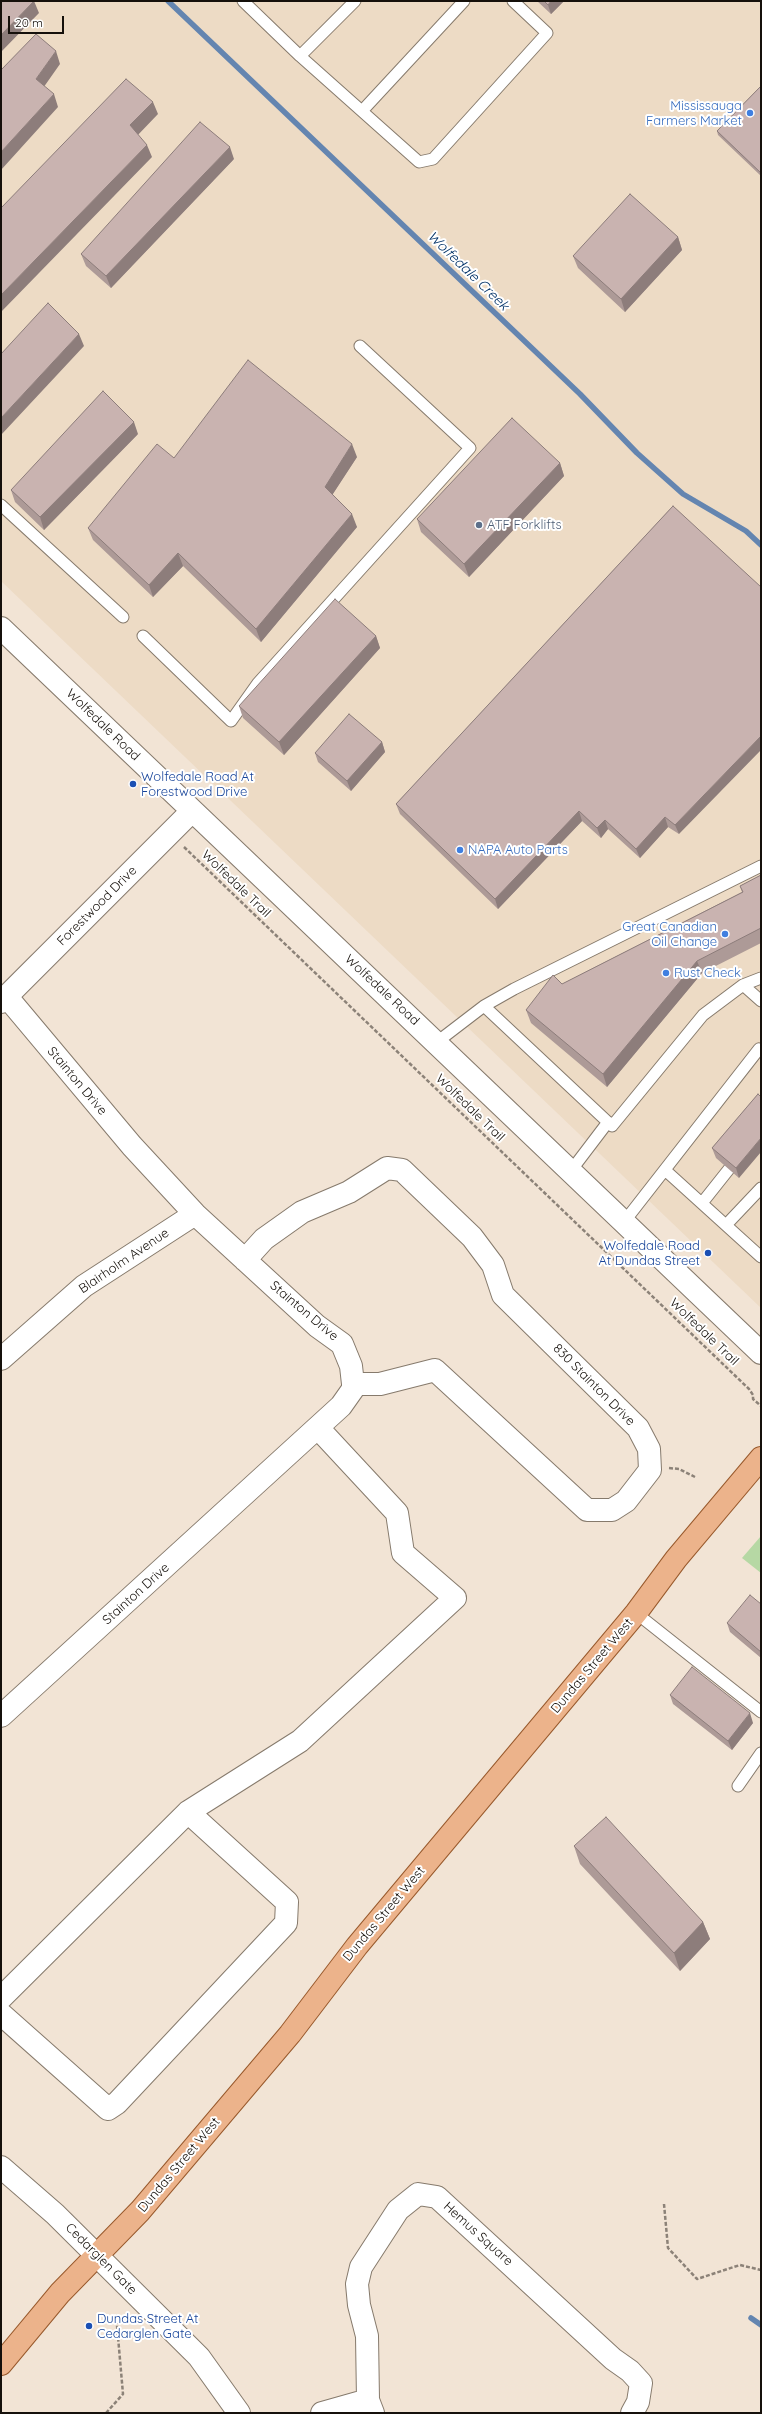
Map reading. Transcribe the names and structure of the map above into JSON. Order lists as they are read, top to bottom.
{
  "streets": {
    "main road": ["Dundas Street West"],
    "street": [
      "Wolfedale Road",
      "Forestwood Drive",
      "Stainton Drive",
      "Blairholm Avenue",
      "830 Stainton Drive",
      "Hemus Square",
      "Cedarglen Gate"
    ],
    "path": ["Wolfedale Trail"]
  },
  "crossings": [
    ["Wolfedale Road", "Forestwood Drive"],
    ["Wolfedale Trail", "Forestwood Drive"],
    ["Forestwood Drive", "Stainton Drive"],
    ["Stainton Drive", "Blairholm Avenue"],
    ["Stainton Drive", "830 Stainton Drive"],
    ["Dundas Street West", "Cedarglen Gate"]
  ],
  "water": ["Wolfedale Creek"],
  "places": [
    "Mississauga Farmers Market",
    "ATF Forklifts",
    "Wolfedale Road At Forestwood Drive",
    "NAPA Auto Parts",
    "Great Canadian Oil Change",
    "Rust Check",
    "Wolfedale Road At Dundas Street",
    "Dundas Street At Cedarglen Gate"
  ],
  "scale_bar": "20 m"
}
